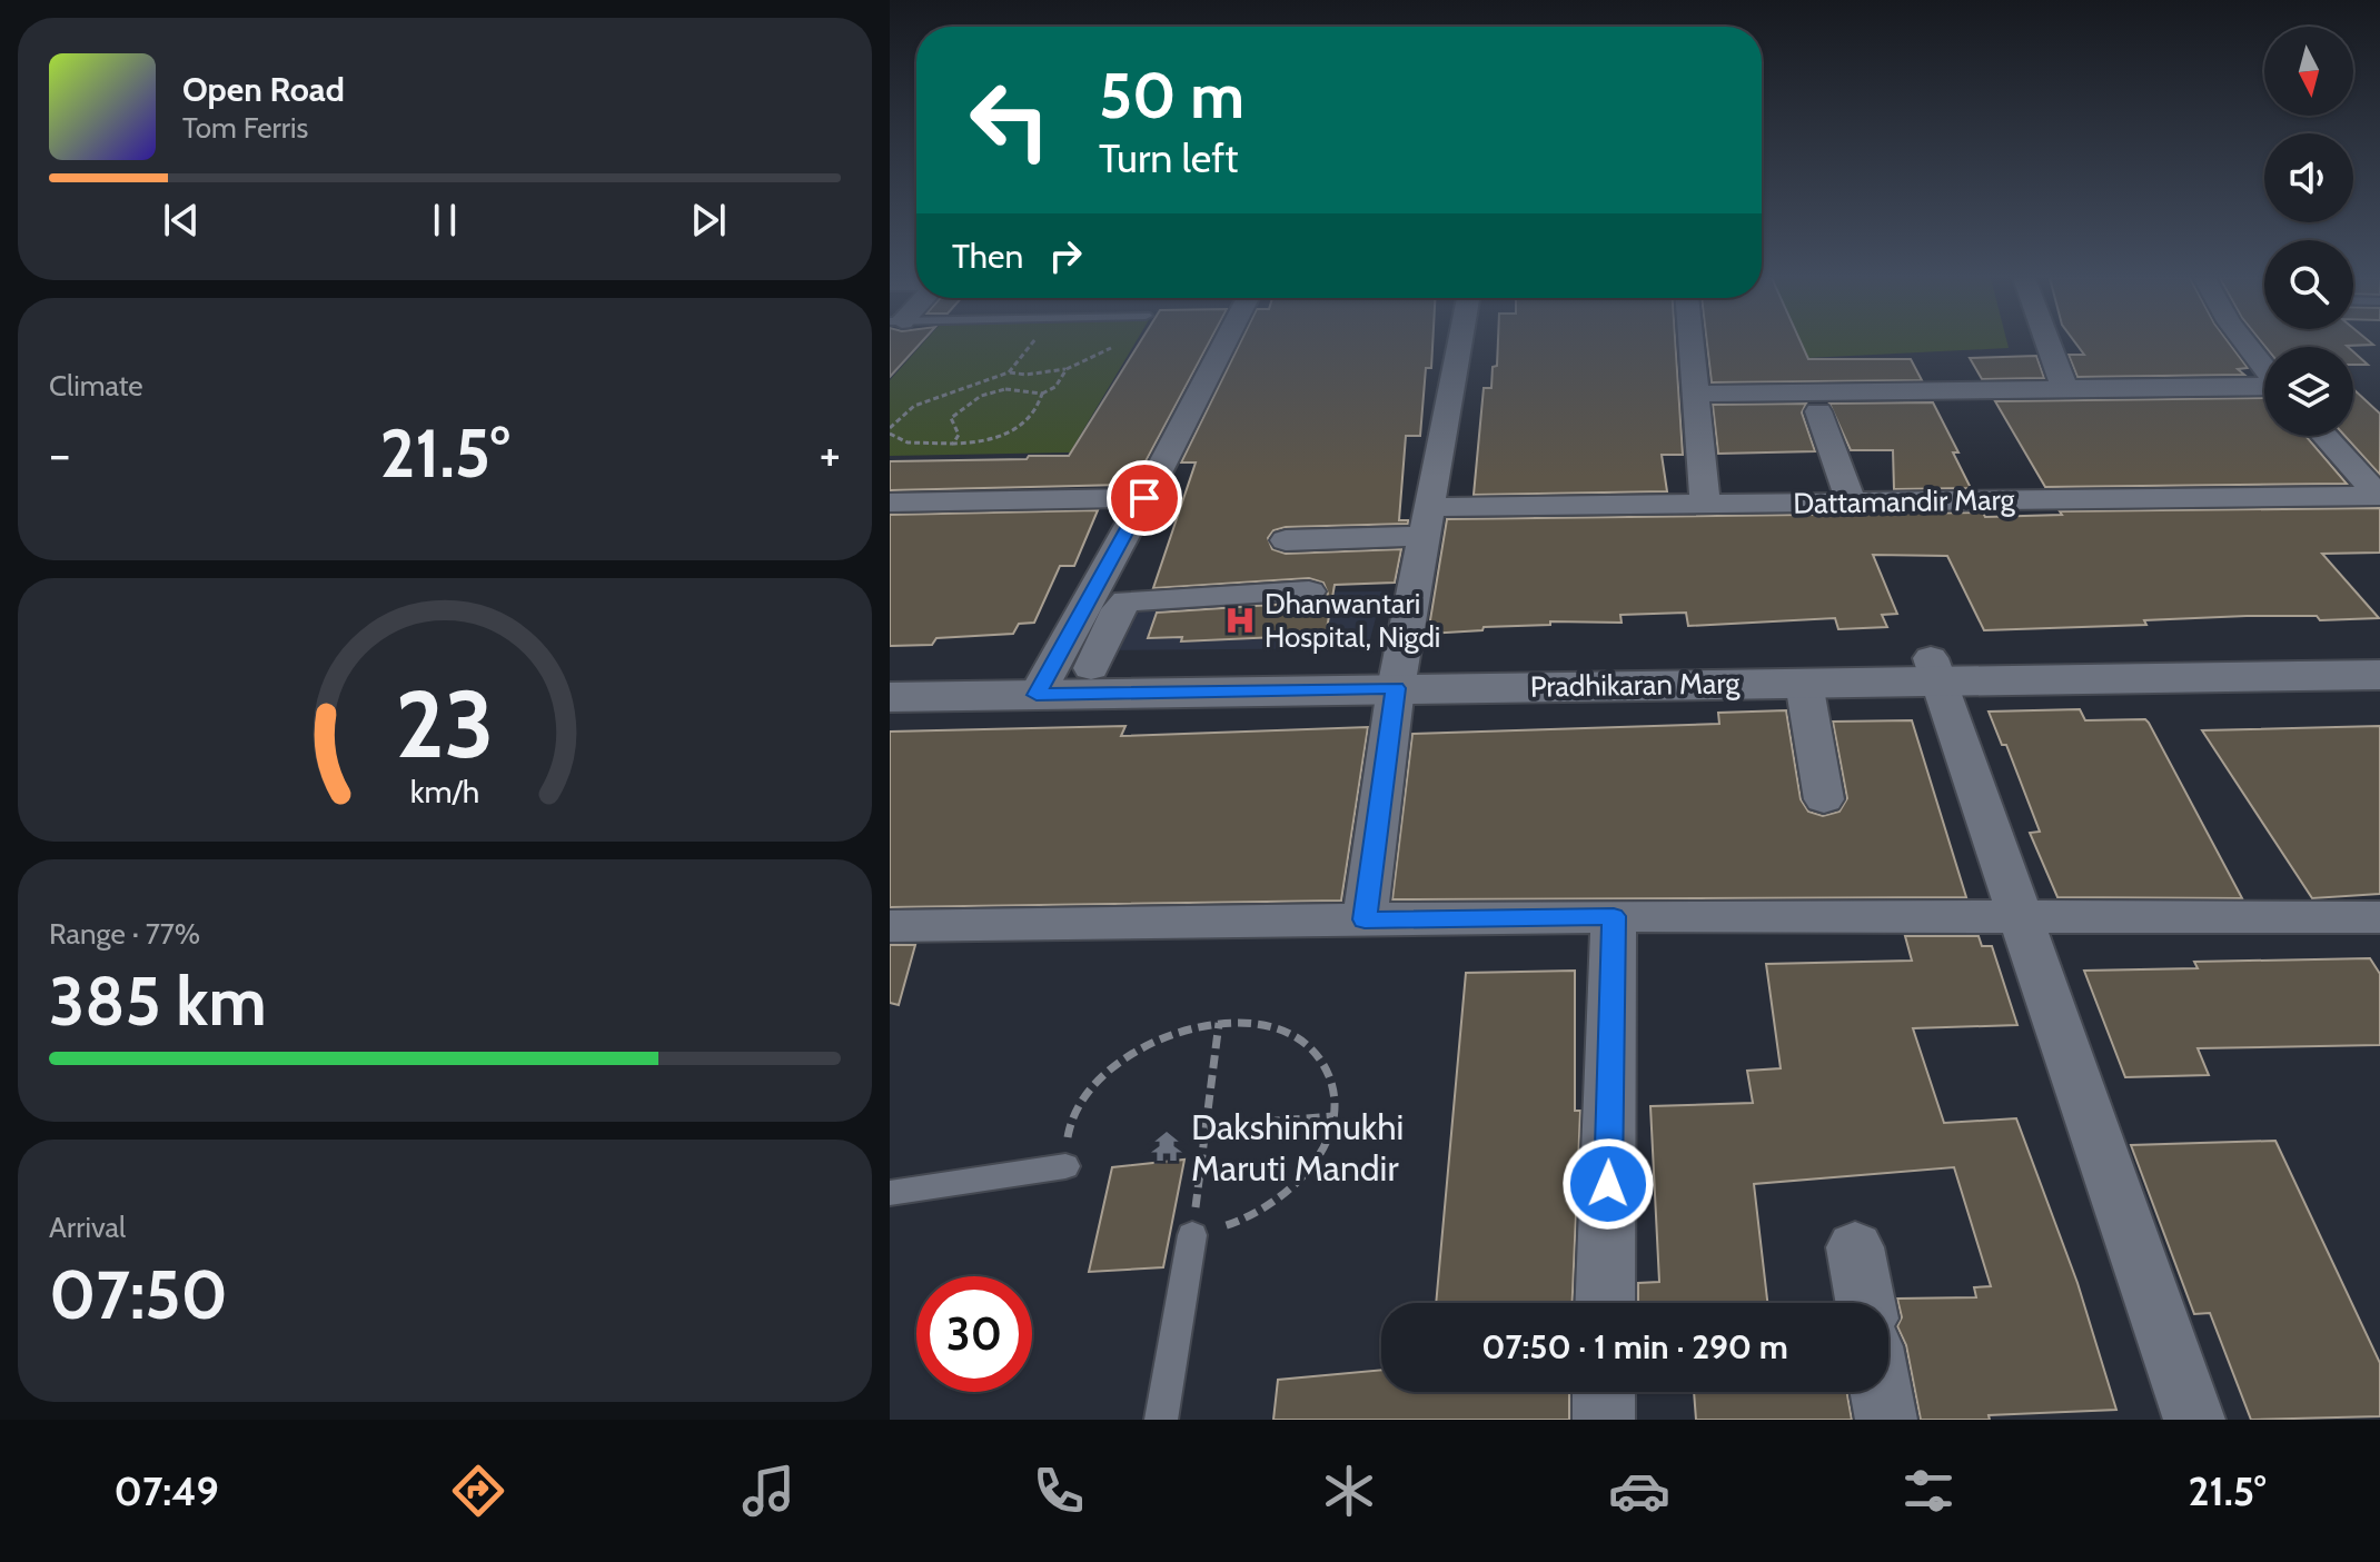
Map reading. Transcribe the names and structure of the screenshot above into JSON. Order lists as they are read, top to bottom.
{
  "streets": {
    "street": ["Dattamandir Marg", "Pradhikaran Marg"]
  },
  "places": {
    "hospital": ["Dhanwantari Hospital, Nigdi"],
    "temple": ["Dakshinmukhi Maruti Mandir"]
  },
  "north": "bottom",
  "page": {
    "turn": ["50 m", "Turn left"],
    "song": ["Open Road", "Tom Ferris"],
    "then": "Then",
    "tile": [
      "Climate",
      ["Range · 77%", "385 km"],
      ["Arrival", "07:50"]
    ],
    "heat": ["−", "21.5°", "+"],
    "limit": "30",
    "trip": "07:50 · 1 min · 290 m",
    "tabs": ["07:49", "21.5°"],
    "gauge": ["23", "km/h"]
  }
}
